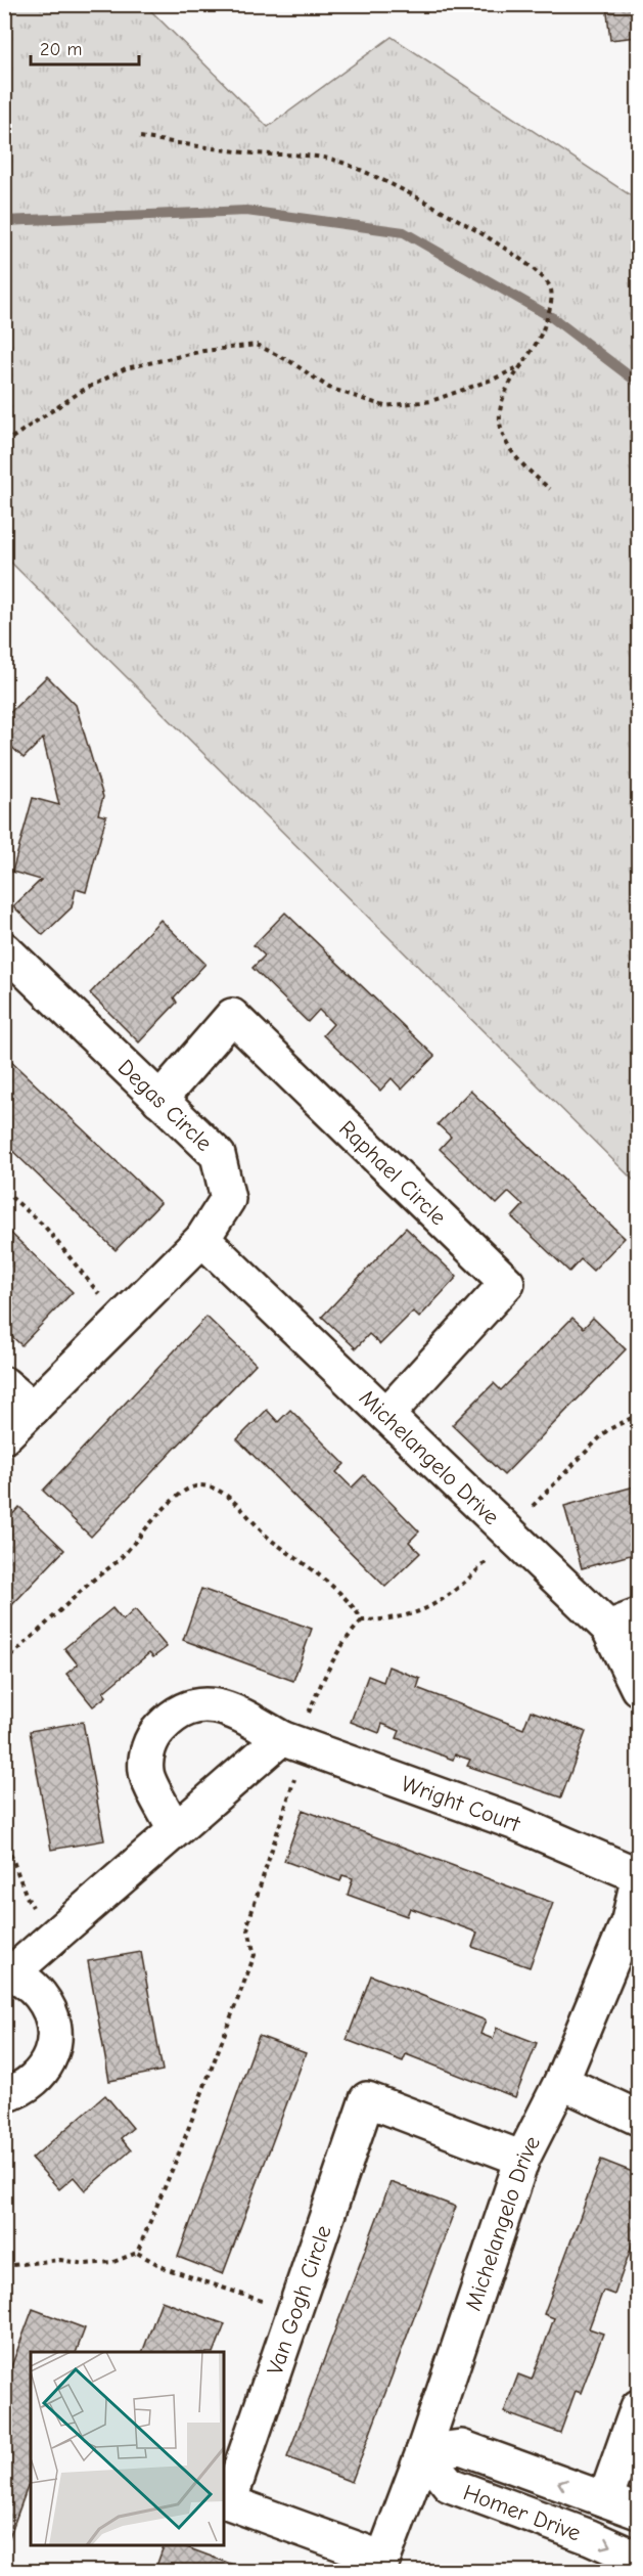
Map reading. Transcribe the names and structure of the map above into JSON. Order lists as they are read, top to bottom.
{
  "streets": {
    "street": [
      "Degas Circle",
      "Raphael Circle",
      "Michelangelo Drive",
      "Wright Court",
      "Van Gogh Circle",
      "Homer Drive"
    ]
  },
  "crossings": [
    ["Degas Circle", "Raphael Circle"],
    ["Degas Circle", "Michelangelo Drive"],
    ["Raphael Circle", "Michelangelo Drive"],
    ["Michelangelo Drive", "Van Gogh Circle"],
    ["Michelangelo Drive", "Homer Drive"]
  ],
  "scale_bar": "20 m"
}
